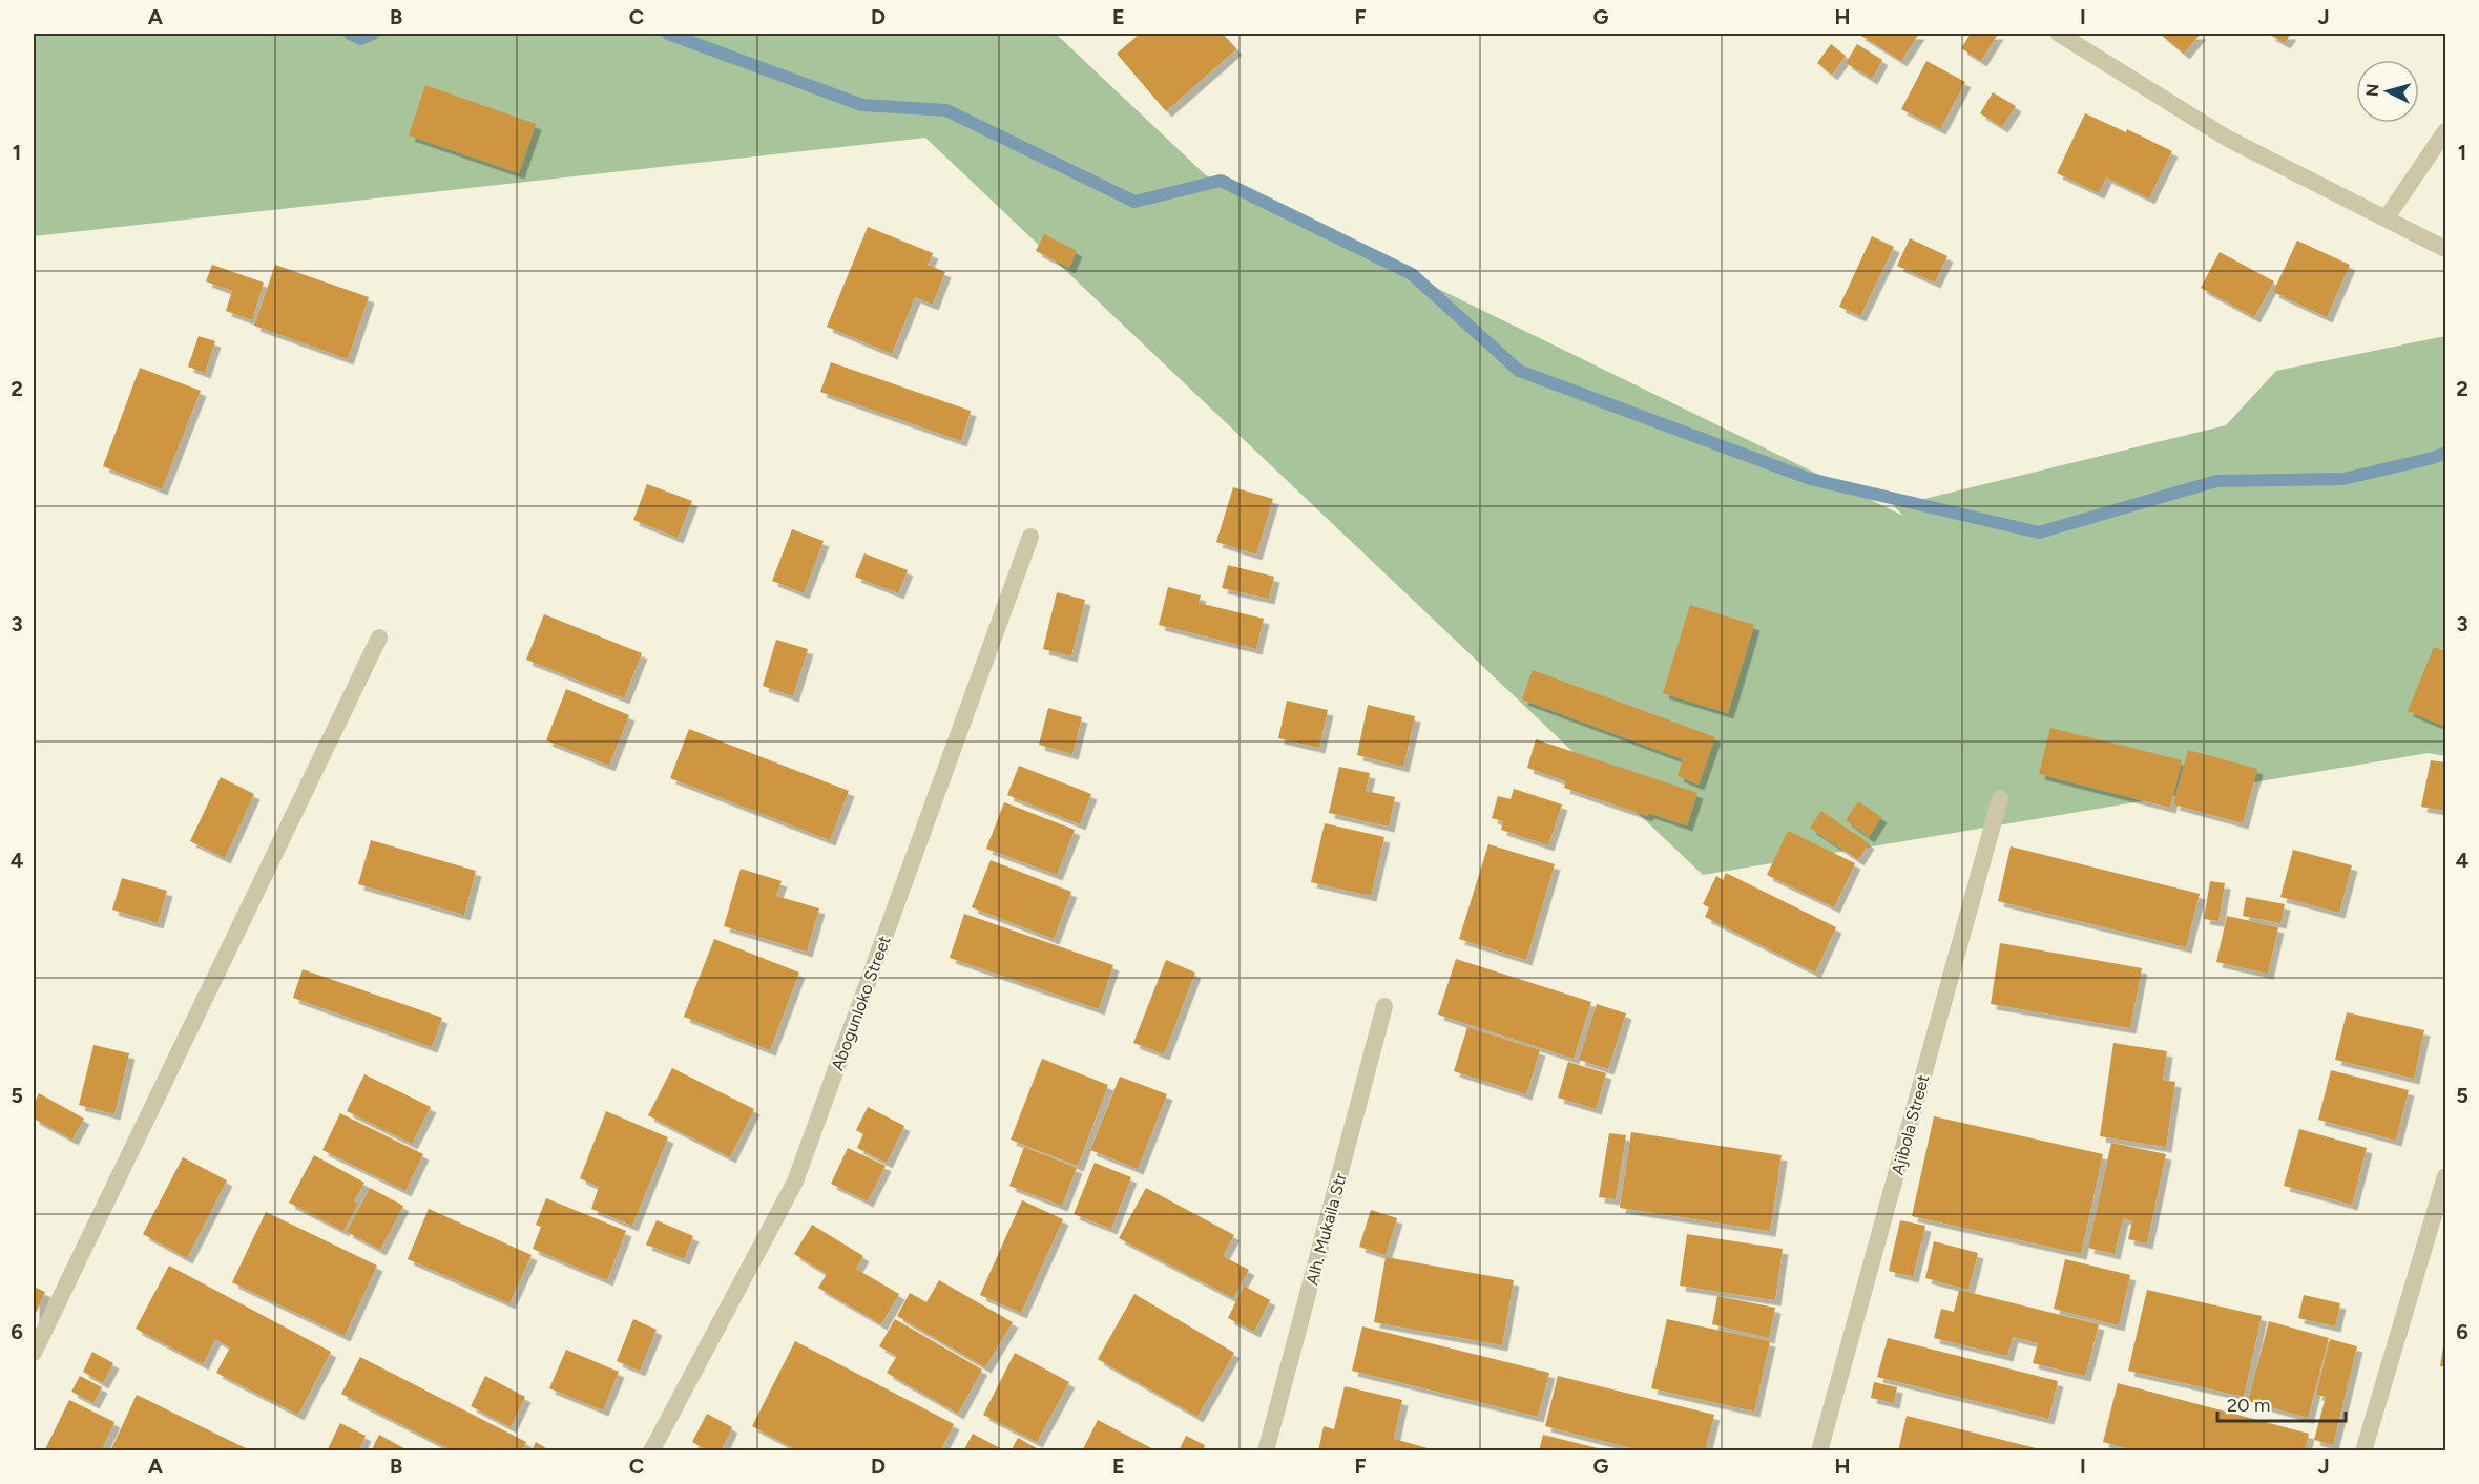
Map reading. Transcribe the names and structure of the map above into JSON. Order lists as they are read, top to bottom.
{
  "streets": {
    "street": ["Abogunloko Street", "Ajibola Street", "Alh. Mukaila Str"]
  },
  "scale_bar": "20 m",
  "north": "left",
  "grid": {
    "columns": [
      "A",
      "B",
      "C",
      "D",
      "E",
      "F",
      "G",
      "H",
      "I",
      "J"
    ],
    "rows": [
      "1",
      "2",
      "3",
      "4",
      "5",
      "6"
    ]
  }
}
